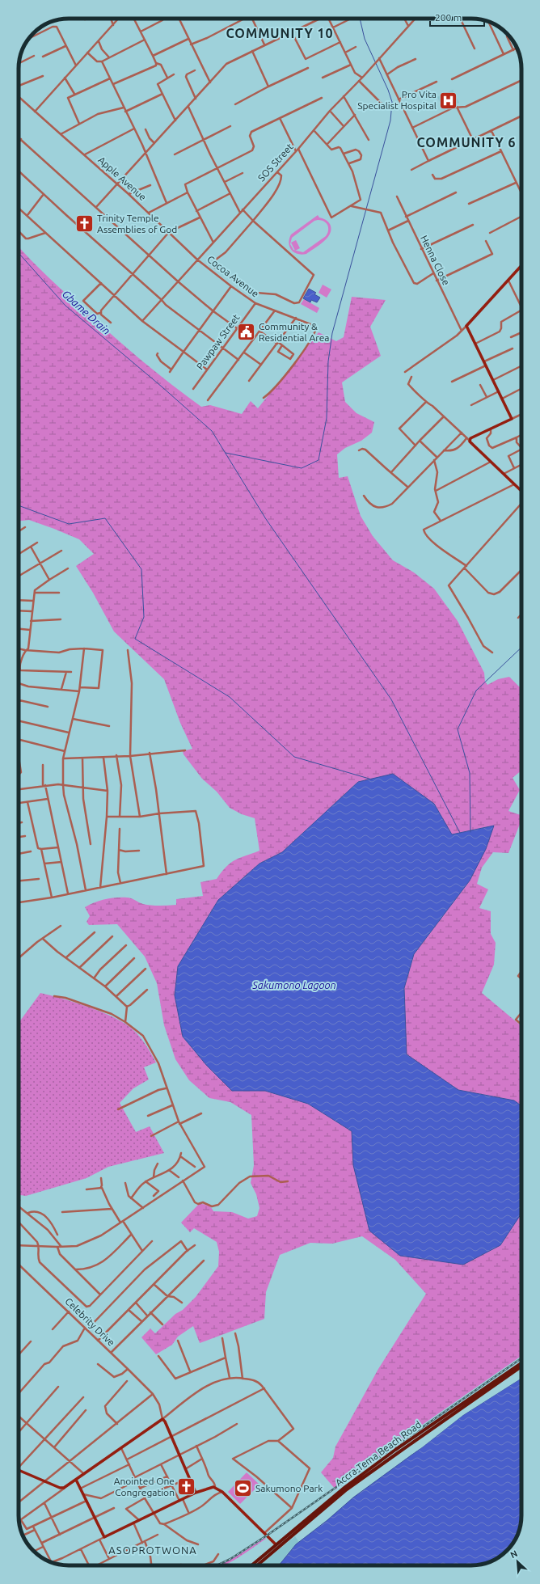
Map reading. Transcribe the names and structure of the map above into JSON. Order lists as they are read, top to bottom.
{
  "streets": {
    "main road": ["Accra-Tema Beach Road"],
    "street": [
      "SOS Street",
      "Apple Avenue",
      "Henna Close",
      "Cocoa Avenue",
      "Pawpaw Street",
      "Celebrity Drive"
    ]
  },
  "crossings": [
    ["SOS Street", "Apple Avenue"],
    ["SOS Street", "Cocoa Avenue"],
    ["Apple Avenue", "Cocoa Avenue"],
    ["Cocoa Avenue", "Pawpaw Street"]
  ],
  "districts": ["COMMUNITY 10", "COMMUNITY 6", "ASOPROTWONA"],
  "water": ["Gbame Drain", "Sakumono Lagoon"],
  "places": {
    "hospital": ["Pro Vita Specialist Hospital"],
    "church": ["Trinity Temple Assemblies of God", "Anointed One Congregation"],
    "public building": ["Community & Residential Area"],
    "sports": ["Sakumono Park"]
  },
  "scale_bar": "200 m",
  "north": "top left"
}
